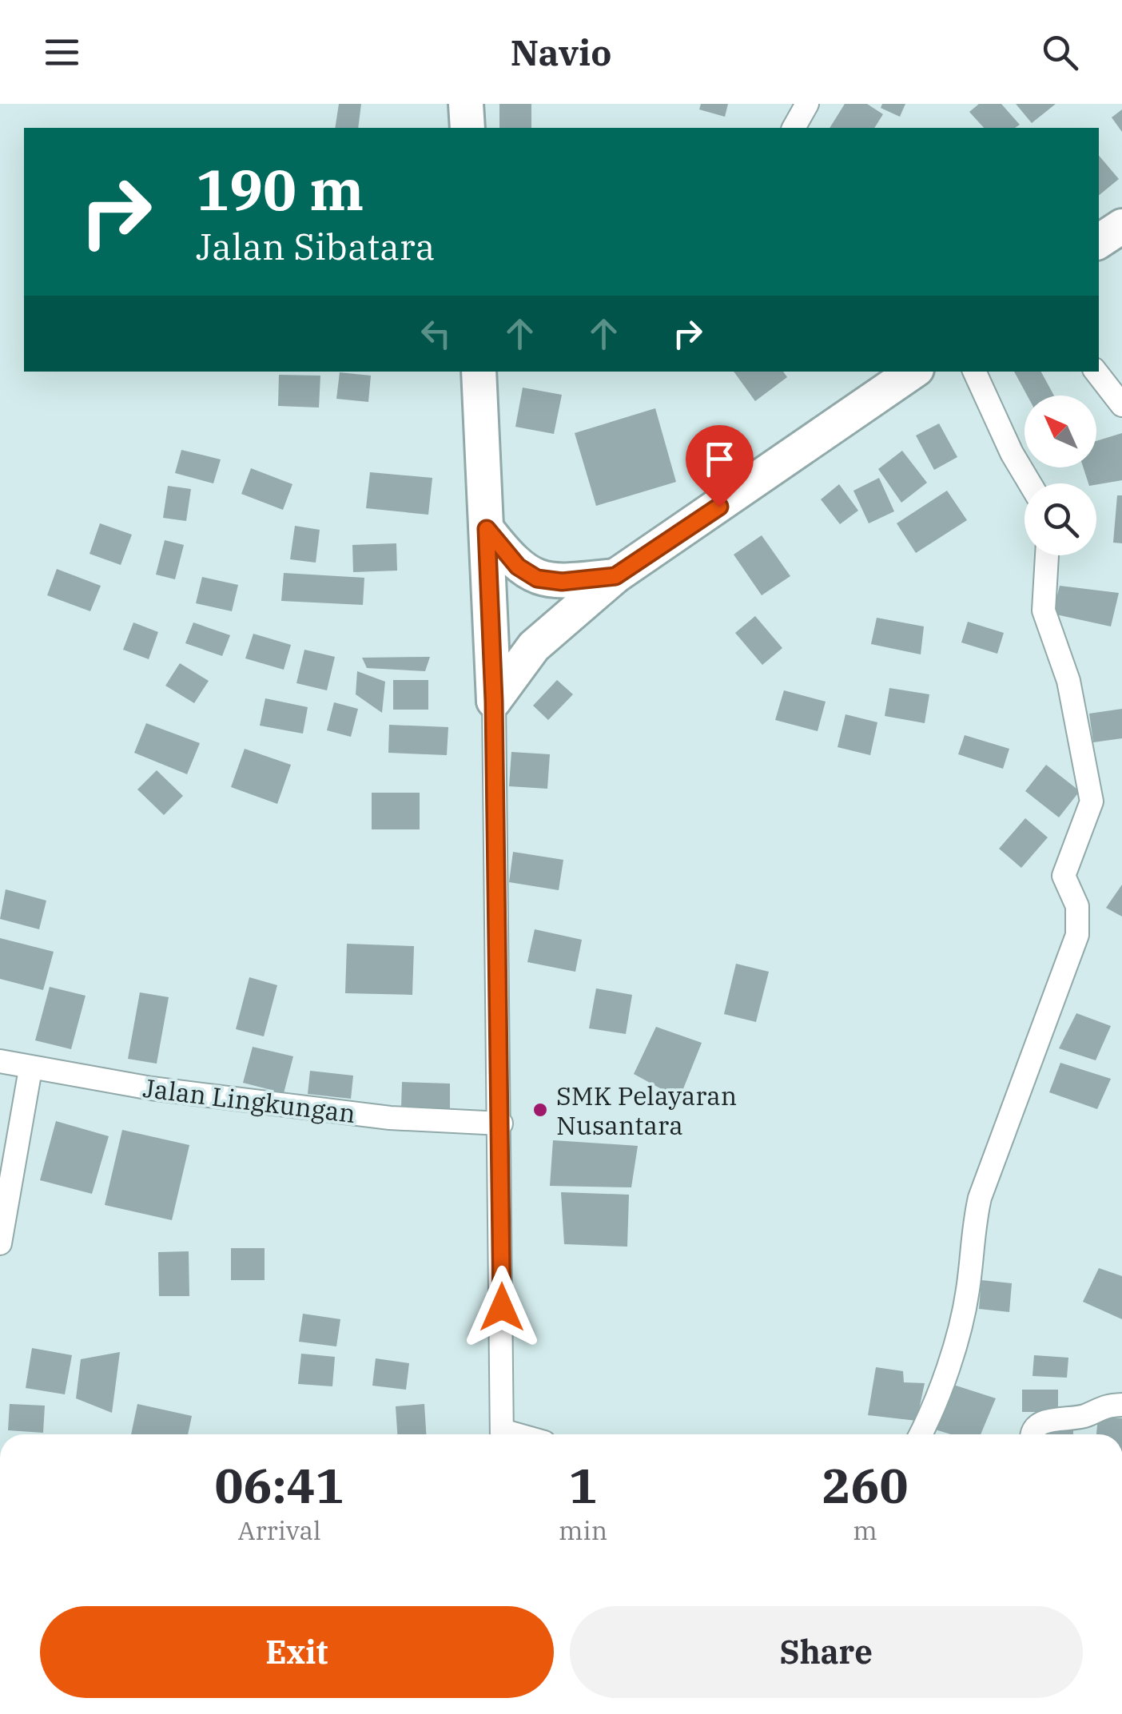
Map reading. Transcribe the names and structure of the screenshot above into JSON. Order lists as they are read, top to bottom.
{
  "streets": {
    "street": ["Jalan Lingkungan"]
  },
  "places": ["SMK Pelayaran Nusantara"],
  "north": "top left",
  "page": {
    "header": "Navio",
    "turn": ["190 m", "Jalan Sibatara"],
    "eta": [
      "06:41",
      "Arrival",
      "1",
      "min",
      "260",
      "m"
    ],
    "buttons": ["Exit", "Share"]
  }
}
